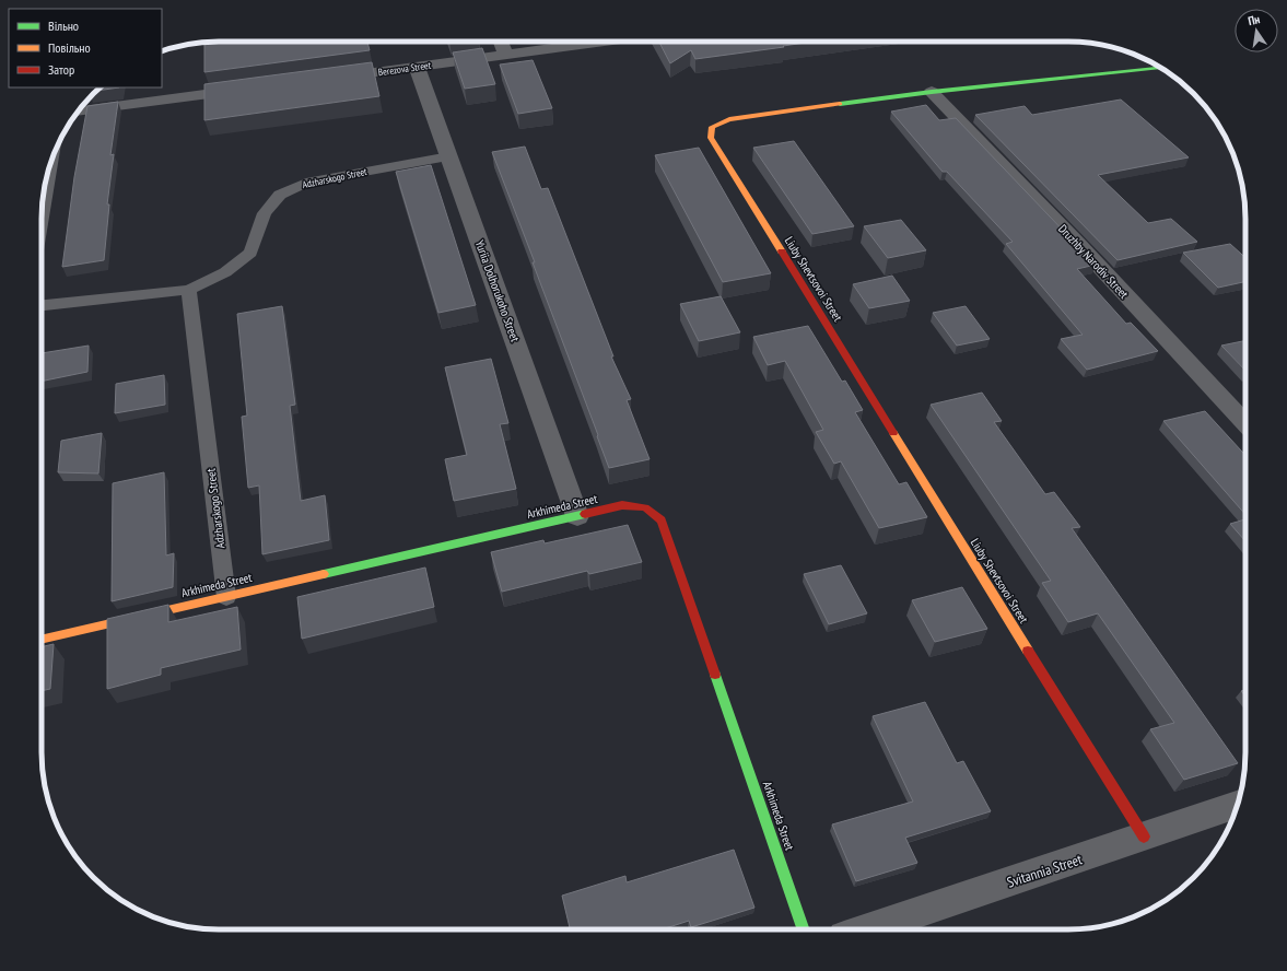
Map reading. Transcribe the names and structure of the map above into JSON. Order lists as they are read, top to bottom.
{
  "streets": {
    "street": [
      "Berezova Street",
      "Druzhby Narodiv Street",
      "Liuby Shevtsovoi Street",
      "Yuriia Dolhorukoho Street",
      "Arkhimeda Street",
      "Svitannia Street"
    ],
    "lane": ["Adzharskogo Street"]
  },
  "crossings": [
    ["Berezova Street", "Yuriia Dolhorukoho Street"],
    ["Adzharskogo Street", "Yuriia Dolhorukoho Street"],
    ["Adzharskogo Street", "Arkhimeda Street"],
    ["Druzhby Narodiv Street", "Liuby Shevtsovoi Street"],
    ["Liuby Shevtsovoi Street", "Svitannia Street"],
    ["Yuriia Dolhorukoho Street", "Arkhimeda Street"]
  ],
  "legend": ["Вільно", "Повільно", "Затор"],
  "north": "top"
}
